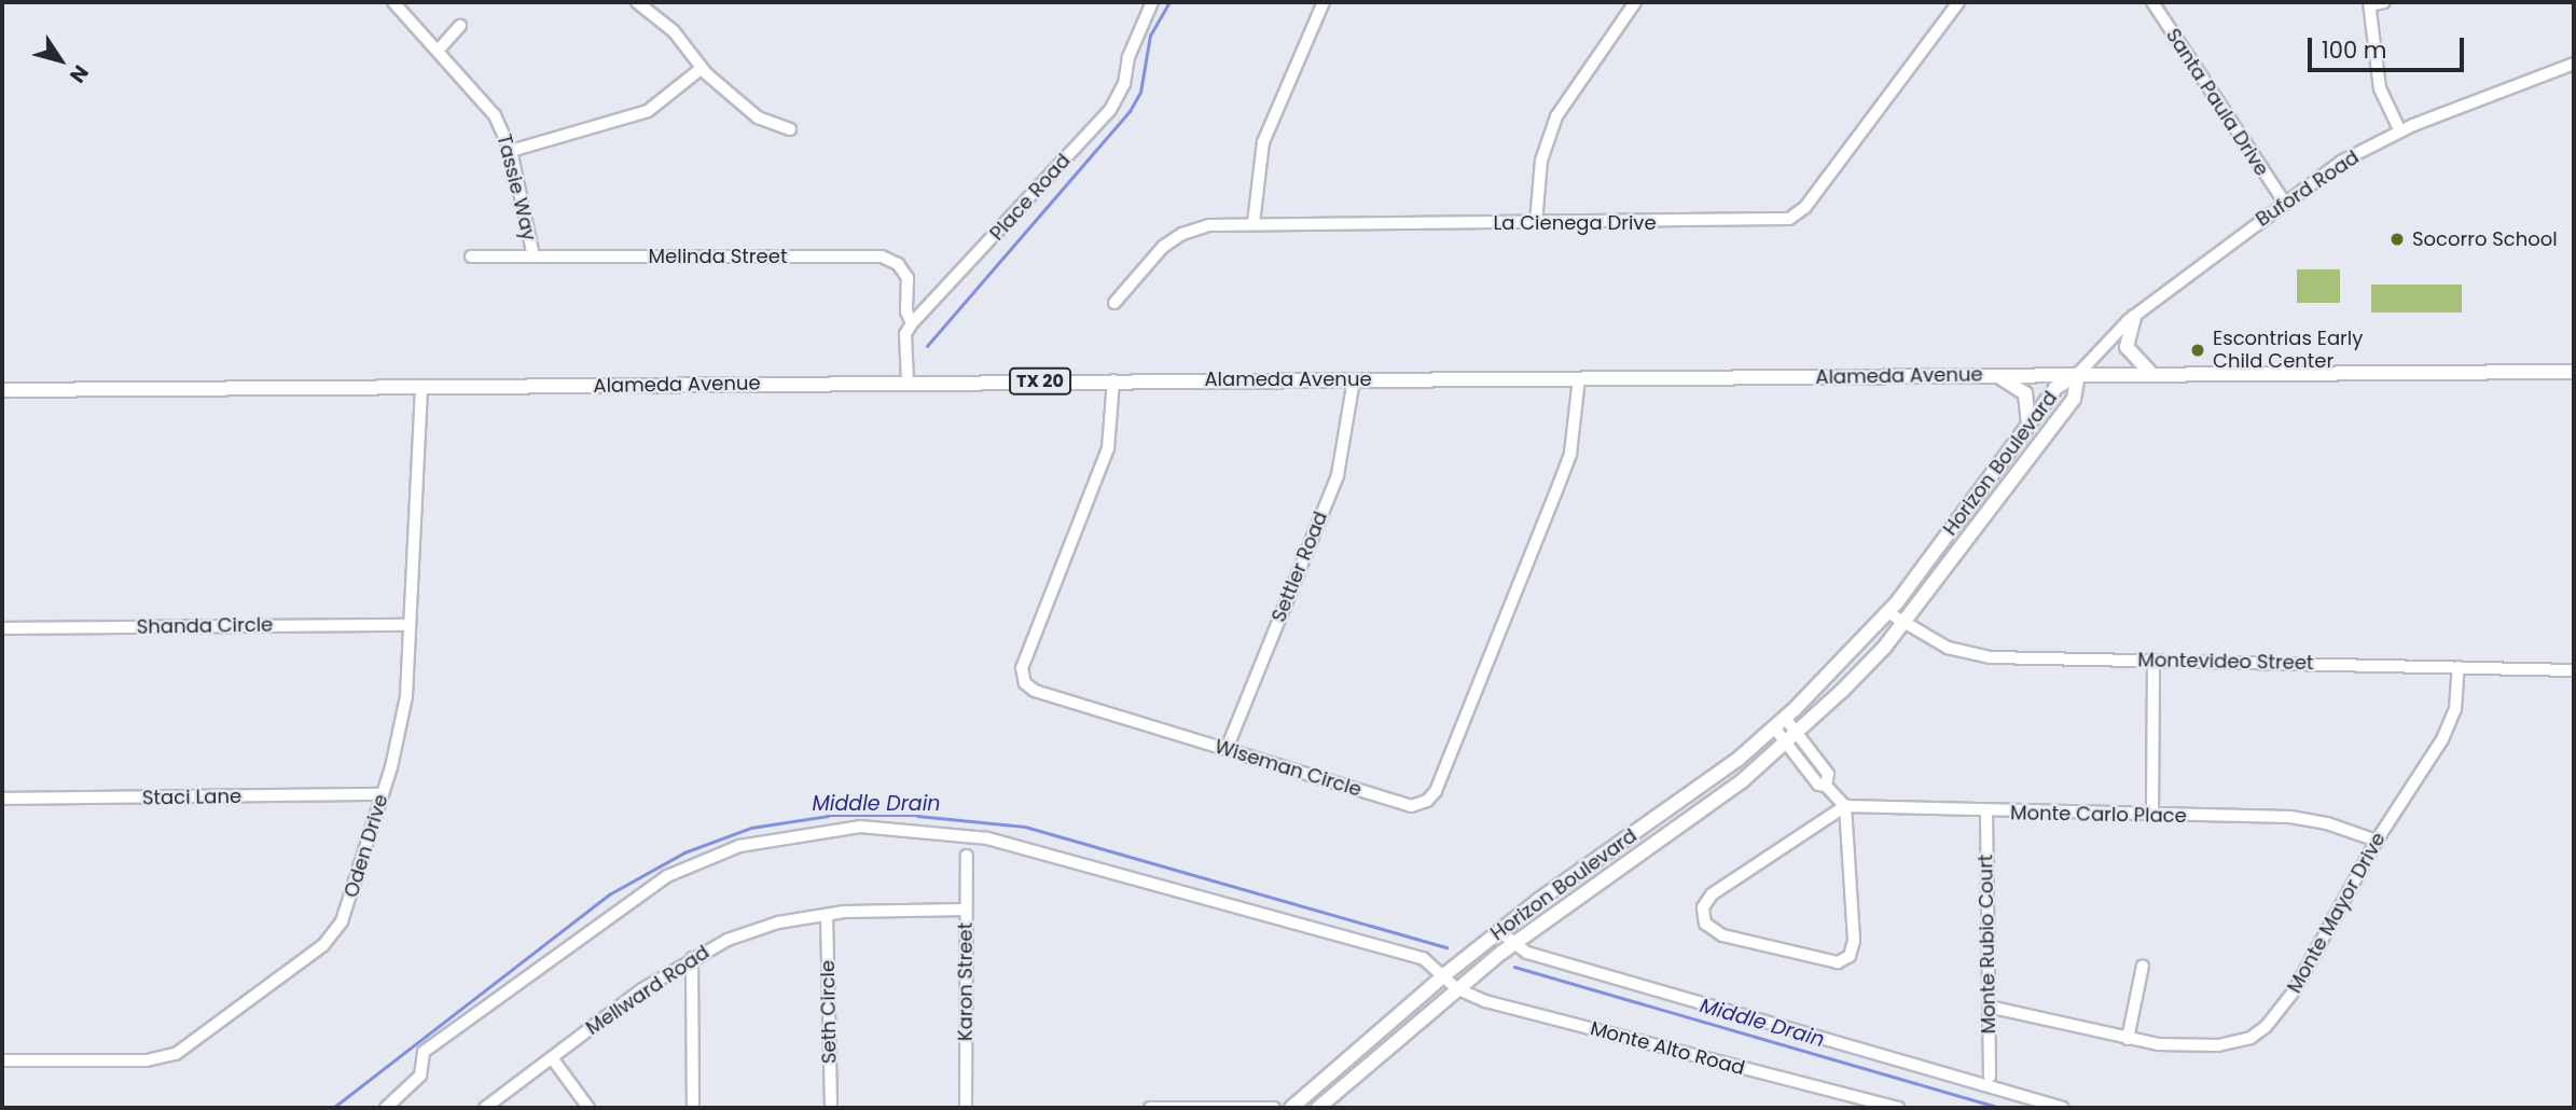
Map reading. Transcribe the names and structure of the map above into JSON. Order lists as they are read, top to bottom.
{
  "streets": {
    "main road": ["Alameda Avenue", "TX 20", "Horizon Boulevard"],
    "street": [
      "Santa Paula Drive",
      "Tassie Way",
      "Buford Road",
      "Place Road",
      "La Cienega Drive",
      "Melinda Street",
      "Settler Road",
      "Shanda Circle",
      "Montevideo Street",
      "Wiseman Circle",
      "Staci Lane",
      "Monte Carlo Place",
      "Oden Drive",
      "Monte Mayor Drive",
      "Monte Rubio Court",
      "Karon Street",
      "Mellward Road",
      "Seth Circle",
      "Monte Alto Road"
    ]
  },
  "crossings": [
    ["Santa Paula Drive", "Buford Road"],
    ["Tassie Way", "Melinda Street"],
    ["Buford Road", "Alameda Avenue"],
    ["Buford Road", "Horizon Boulevard"],
    ["Place Road", "Melinda Street"],
    ["Alameda Avenue", "Horizon Boulevard"],
    ["Alameda Avenue", "Settler Road"],
    ["Alameda Avenue", "Wiseman Circle"],
    ["Alameda Avenue", "Oden Drive"],
    ["Horizon Boulevard", "Montevideo Street"],
    ["Horizon Boulevard", "Monte Alto Road"],
    ["Settler Road", "Wiseman Circle"],
    ["Shanda Circle", "Oden Drive"],
    ["Montevideo Street", "Monte Mayor Drive"],
    ["Staci Lane", "Oden Drive"],
    ["Monte Carlo Place", "Monte Mayor Drive"],
    ["Monte Carlo Place", "Monte Rubio Court"],
    ["Monte Mayor Drive", "Monte Rubio Court"],
    ["Karon Street", "Mellward Road"],
    ["Mellward Road", "Seth Circle"]
  ],
  "water": ["Middle Drain"],
  "places": ["Socorro School", "Escontrias Early Child Center"],
  "scale_bar": "100 m",
  "north": "bottom right"
}
